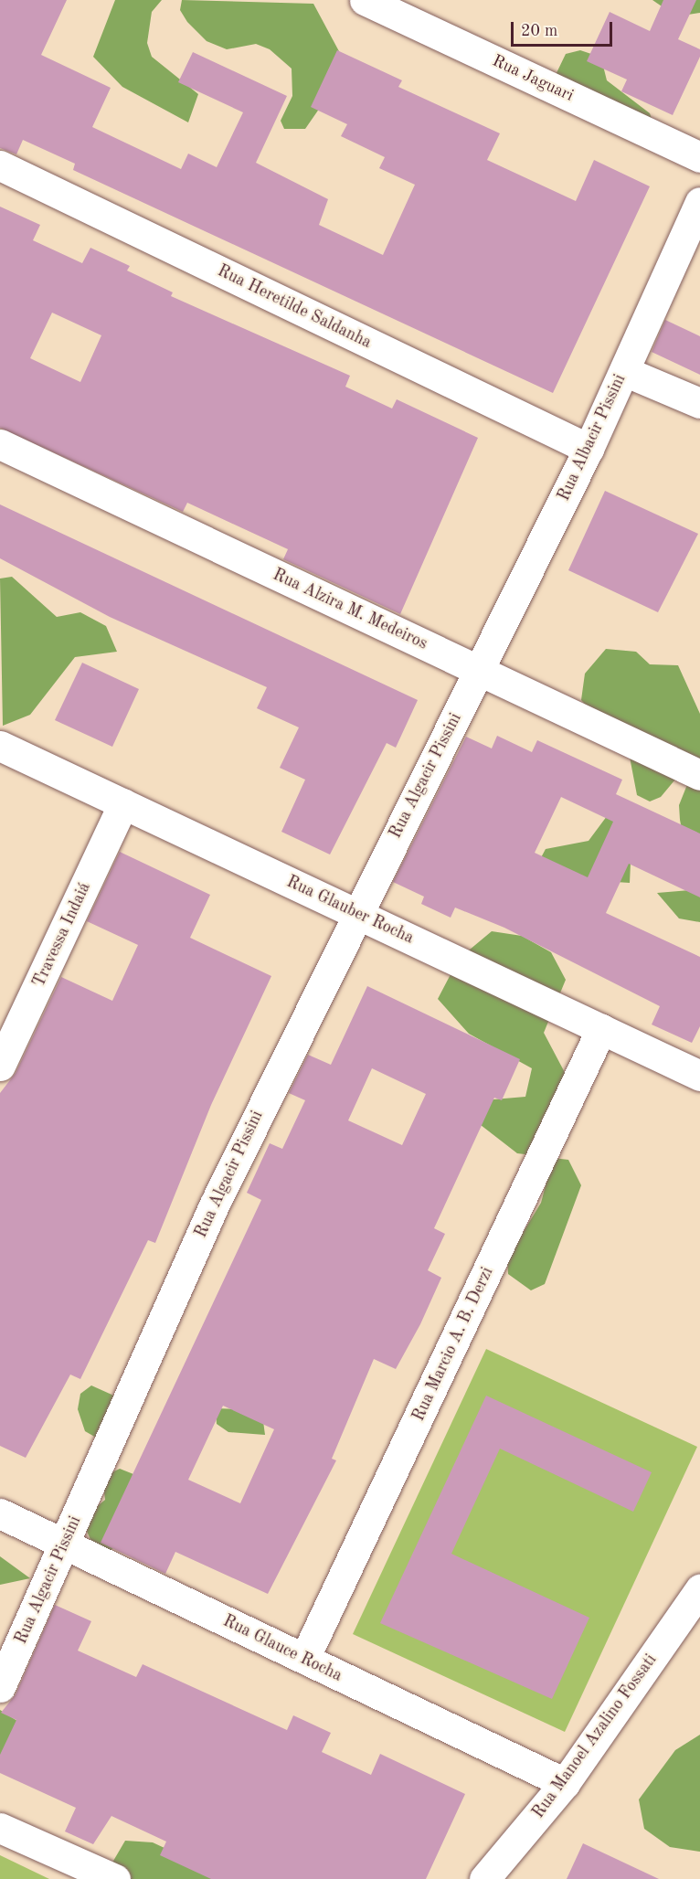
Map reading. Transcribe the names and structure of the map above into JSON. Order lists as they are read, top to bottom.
{
  "streets": {
    "street": [
      "Rua Jaguari",
      "Rua Heretilde Saldanha",
      "Rua Albacir Pissini",
      "Rua Alzira M. Medeiros",
      "Rua Algacir Pissini",
      "Rua Glauber Rocha",
      "Travessa Indaiá",
      "Rua Marcio A. B. Derzi",
      "Rua Glauce Rocha",
      "Rua Manoel Azalino Fossati"
    ]
  },
  "crossings": [
    ["Rua Heretilde Saldanha", "Rua Albacir Pissini"],
    ["Rua Albacir Pissini", "Rua Alzira M. Medeiros"],
    ["Rua Albacir Pissini", "Rua Algacir Pissini"],
    ["Rua Alzira M. Medeiros", "Rua Algacir Pissini"],
    ["Rua Algacir Pissini", "Rua Glauber Rocha"],
    ["Rua Algacir Pissini", "Rua Glauce Rocha"],
    ["Rua Glauber Rocha", "Travessa Indaiá"],
    ["Rua Glauber Rocha", "Rua Marcio A. B. Derzi"],
    ["Rua Marcio A. B. Derzi", "Rua Glauce Rocha"],
    ["Rua Glauce Rocha", "Rua Manoel Azalino Fossati"]
  ],
  "scale_bar": "20 m"
}
